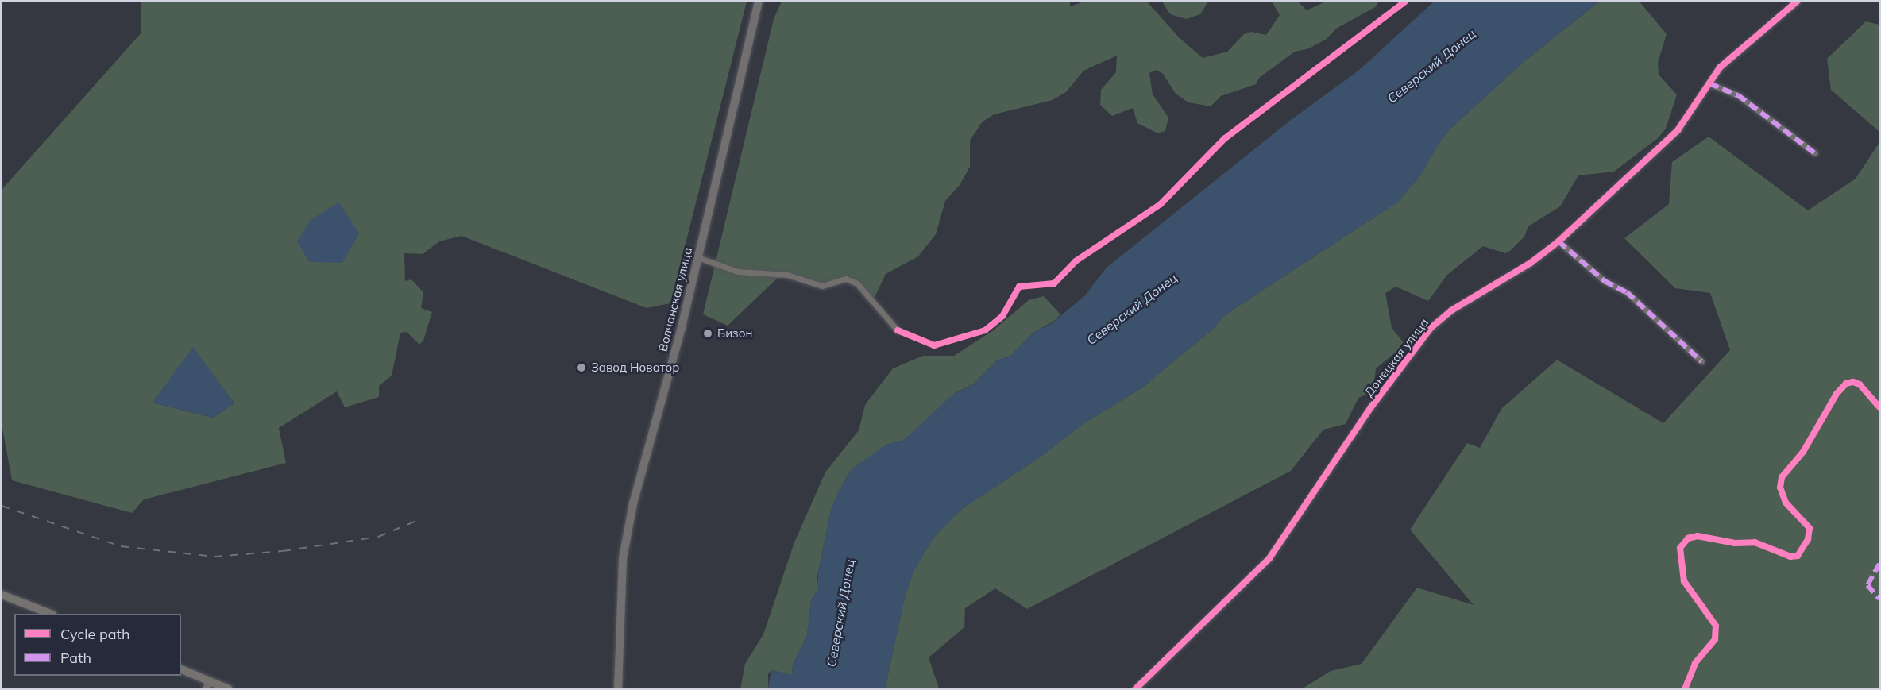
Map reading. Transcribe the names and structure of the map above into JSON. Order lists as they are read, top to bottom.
{
  "streets": {
    "main road": ["Волчанская улица"],
    "street": ["Донецкая улица"]
  },
  "water": ["Северский Донец"],
  "places": ["Бизон", "Завод Новатор"],
  "legend": ["Cycle path", "Path"]
}
